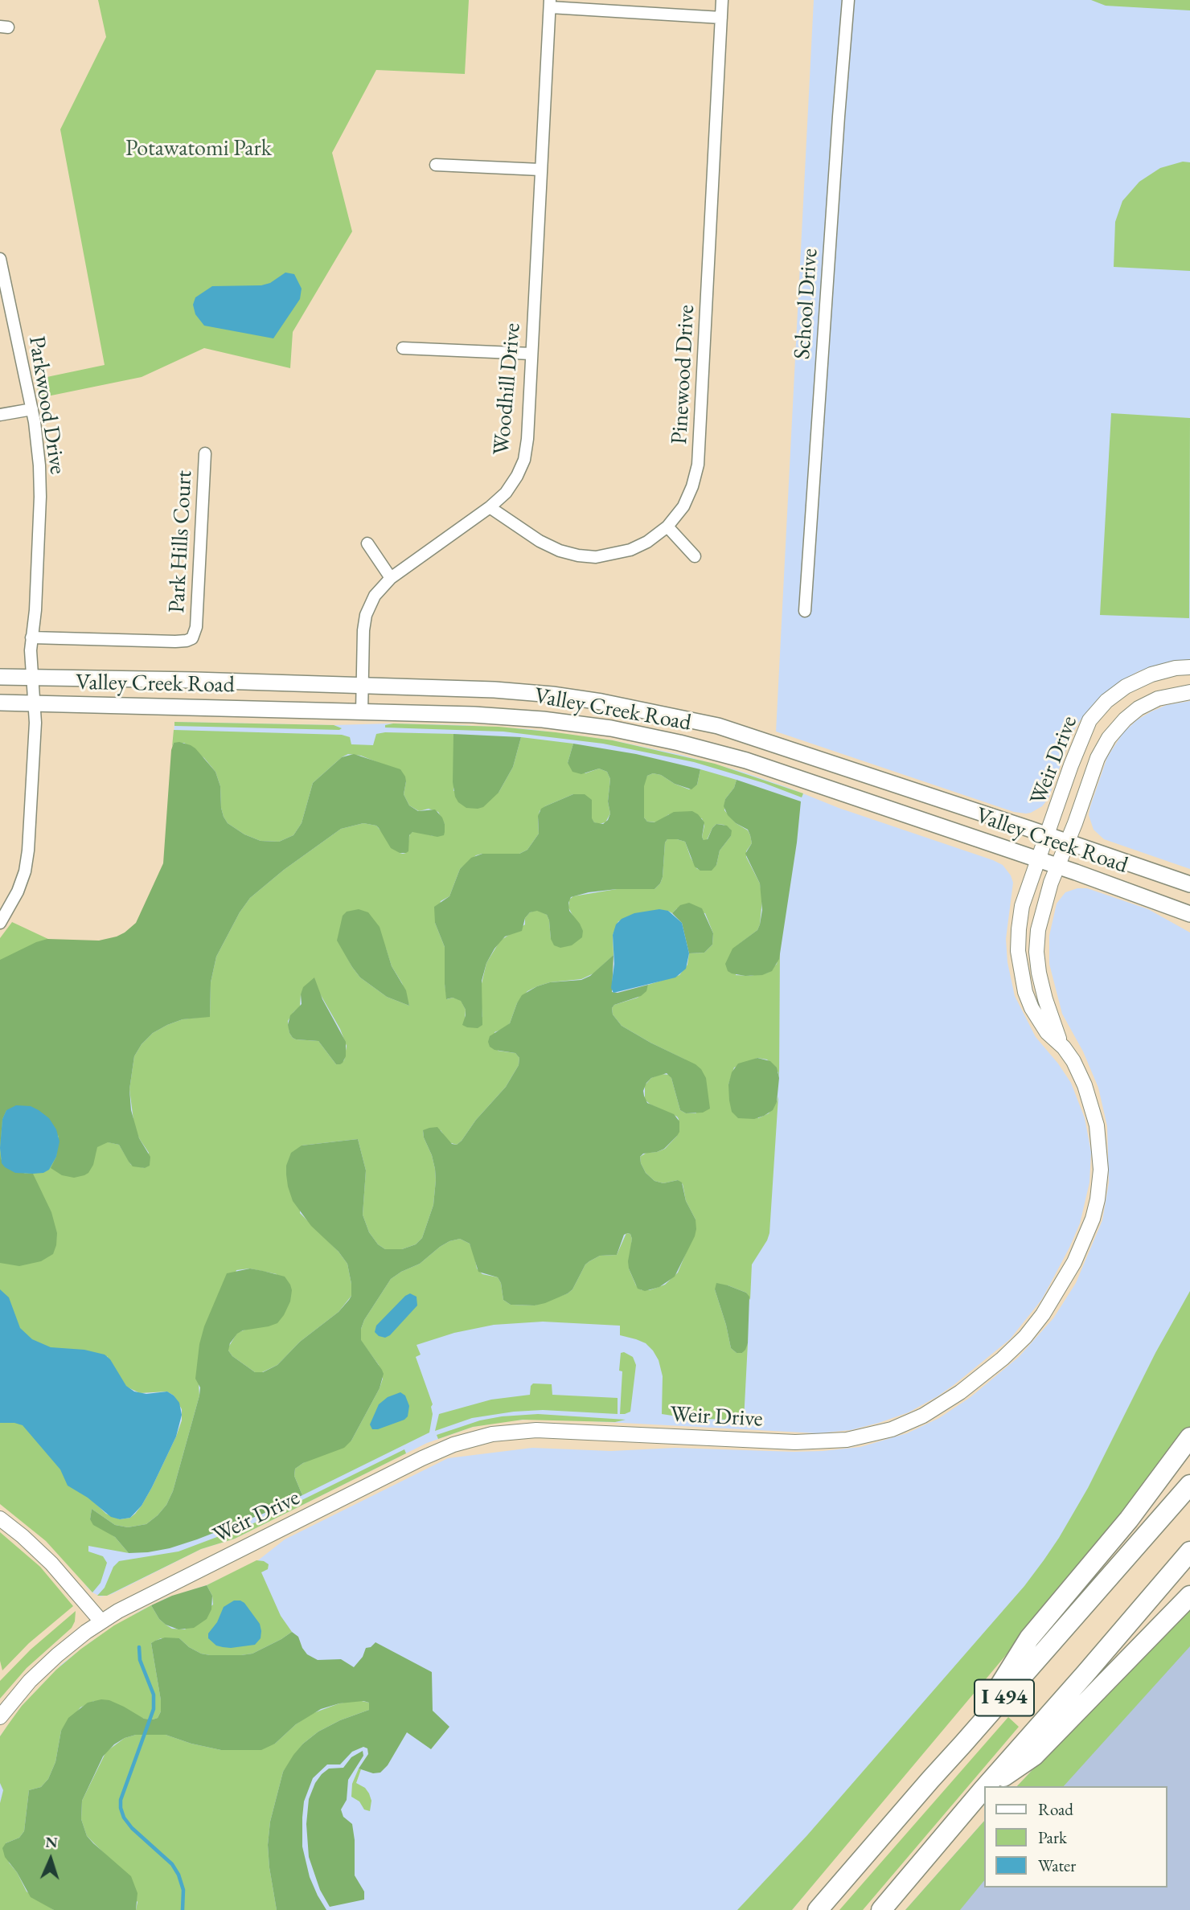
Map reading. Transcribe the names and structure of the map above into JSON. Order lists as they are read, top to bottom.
{
  "streets": {
    "highway": ["I 494"],
    "main road": ["Valley Creek Road"],
    "street": [
      "School Drive",
      "Pinewood Drive",
      "Woodhill Drive",
      "Parkwood Drive",
      "Park Hills Court",
      "Weir Drive"
    ]
  },
  "crossings": [
    ["Pinewood Drive", "Woodhill Drive"],
    ["Woodhill Drive", "Valley Creek Road"],
    ["Parkwood Drive", "Park Hills Court"],
    ["Parkwood Drive", "Valley Creek Road"],
    ["Valley Creek Road", "Weir Drive"]
  ],
  "parks": ["Potawatomi Park"],
  "legend": ["Road", "Park", "Water"],
  "north": "top"
}
